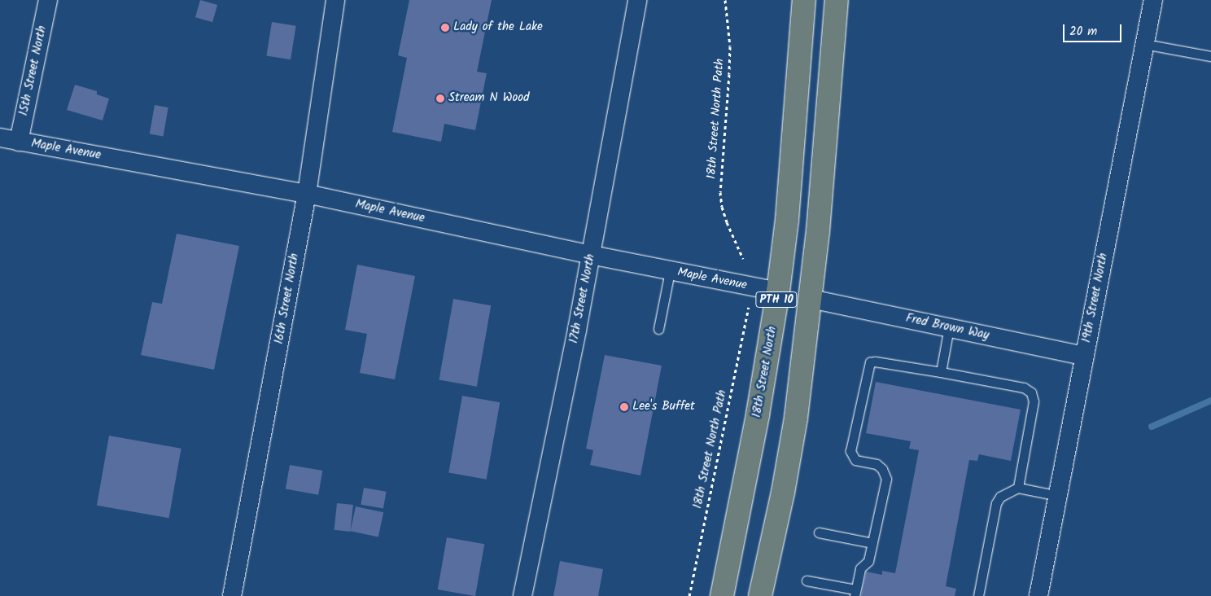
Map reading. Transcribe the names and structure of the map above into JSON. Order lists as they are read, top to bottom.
{
  "streets": {
    "main road": ["PTH 10", "18th Street North"],
    "street": [
      "15th Street North",
      "Maple Avenue",
      "19th Street North",
      "16th Street North",
      "17th Street North",
      "Fred Brown Way"
    ],
    "path": ["18th Street North Path"]
  },
  "crossings": [
    ["15th Street North", "Maple Avenue"],
    ["Maple Avenue", "16th Street North"],
    ["Maple Avenue", "17th Street North"],
    ["Maple Avenue", "18th Street North"],
    ["19th Street North", "Fred Brown Way"],
    ["PTH 10", "Fred Brown Way"]
  ],
  "places": ["Lady of the Lake", "Stream N Wood", "Lee's Buffet"],
  "scale_bar": "20 m"
}
